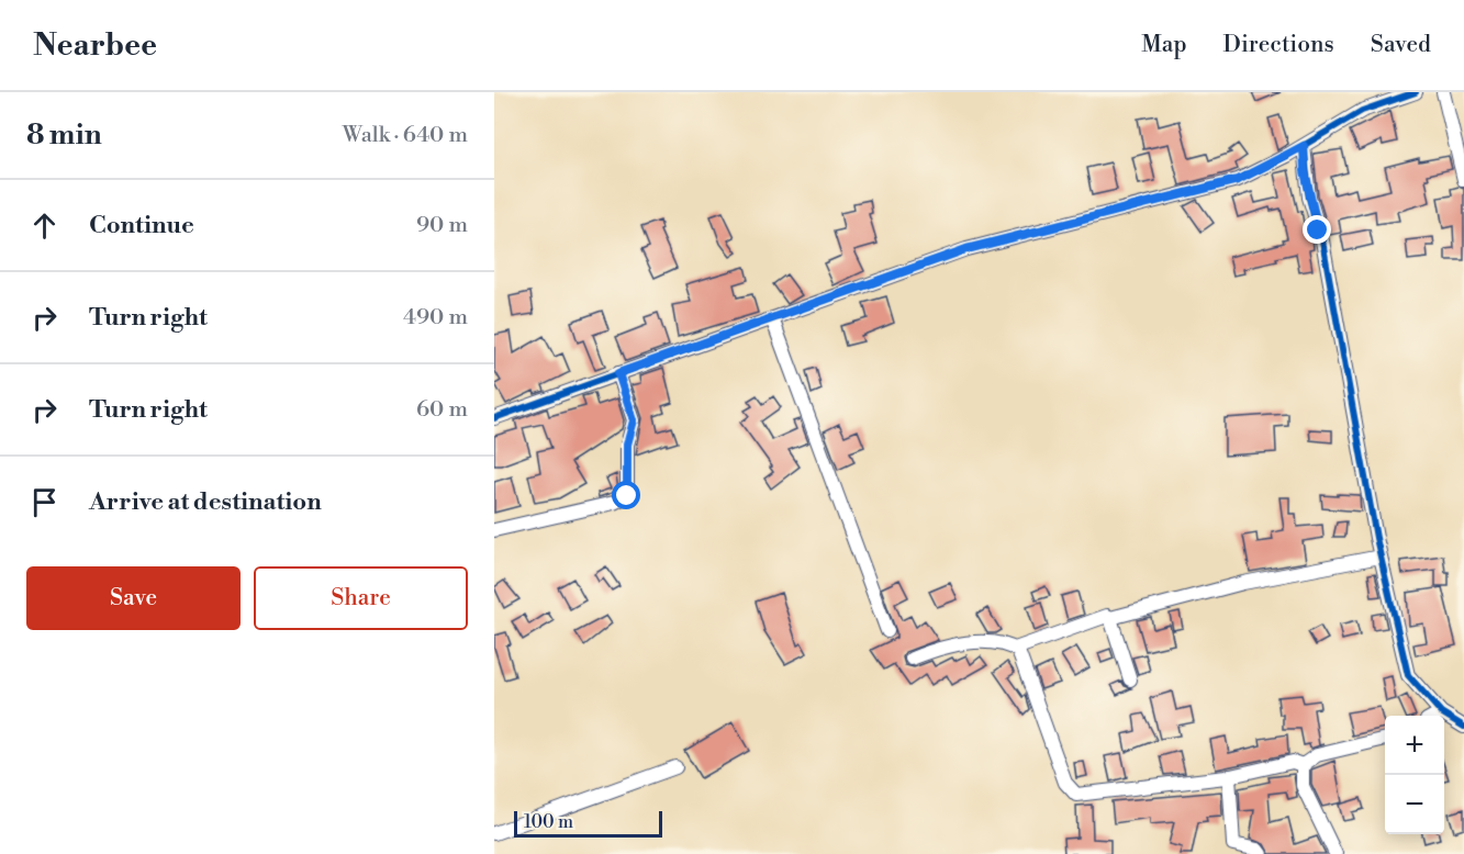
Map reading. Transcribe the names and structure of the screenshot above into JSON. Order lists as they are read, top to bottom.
{
  "scale_bar": "100 m",
  "page": {
    "header": "Nearbee",
    "nav": ["Map", "Directions", "Saved"],
    "heading": ["8 min", "Walk · 640 m"],
    "list": [
      ["Continue", "90 m"],
      ["Turn right", "490 m"],
      ["Turn right", "60 m"],
      "Arrive at destination"
    ],
    "buttons": ["Save", "Share"],
    "map_buttons": ["+", "−"],
    "scale": "100 m"
  }
}
